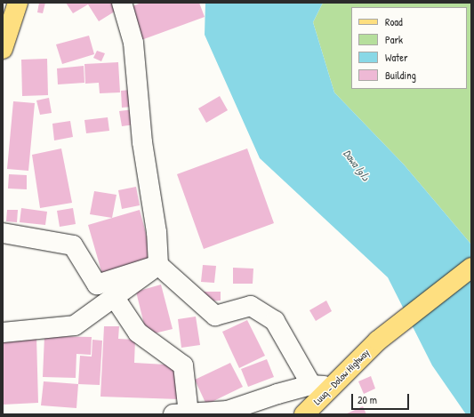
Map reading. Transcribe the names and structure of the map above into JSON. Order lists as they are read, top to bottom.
{
  "streets": {
    "main road": ["Luuq - Dolow Highway"]
  },
  "water": ["Dawa داوا"],
  "legend": [
    "Road",
    "Park",
    "Water",
    "Building"
  ],
  "scale_bar": "20 m"
}
